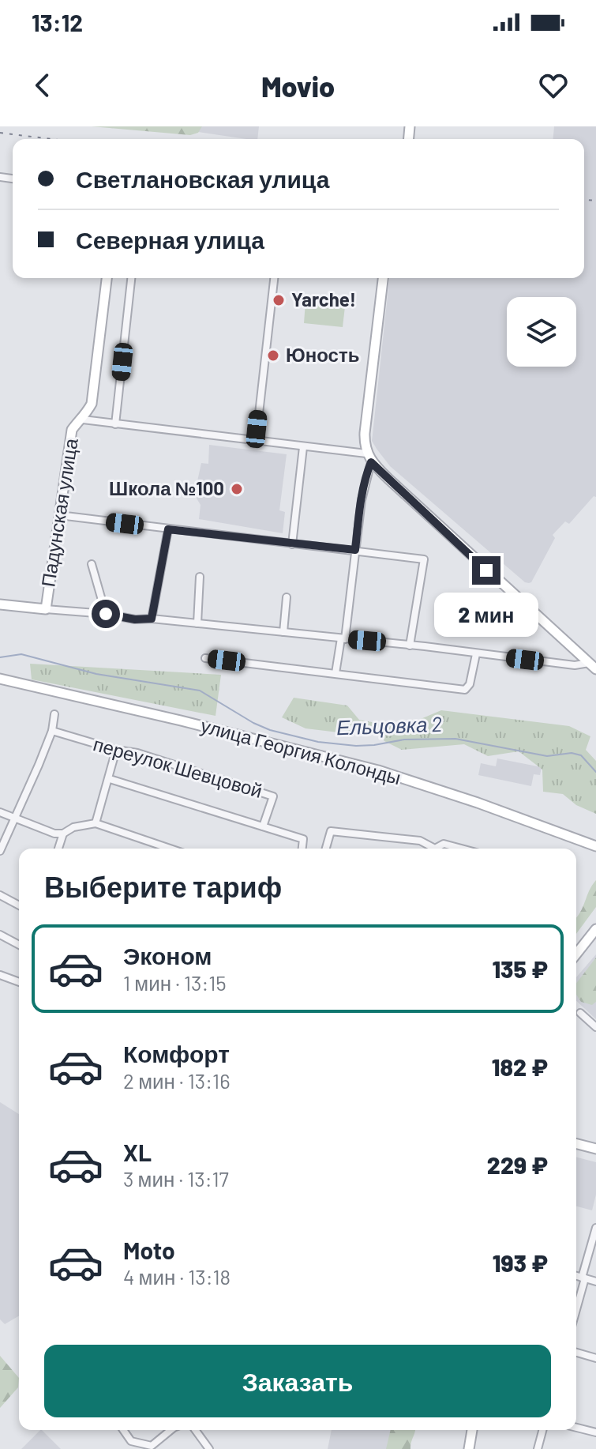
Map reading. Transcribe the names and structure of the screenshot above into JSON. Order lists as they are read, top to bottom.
{
  "streets": {
    "main road": ["Падунская улица", "улица Георгия Колонды"],
    "street": ["переулок Шевцовой"]
  },
  "water": ["Ельцовка 2"],
  "places": ["Yarche!", "Юность", "Школа №100"],
  "page": {
    "status": "13:12",
    "header": "Movio",
    "banner": ["Светлановская улица", "Северная улица"],
    "bubble": "2 мин",
    "heading": "Выберите тариф",
    "list": [
      {
        "name": "Эконом",
        "note": "1 мин · 13:15",
        "value": "135 ₽"
      },
      {
        "name": "Комфорт",
        "note": "2 мин · 13:16",
        "value": "182 ₽"
      },
      {
        "name": "XL",
        "note": "3 мин · 13:17",
        "value": "229 ₽"
      },
      {
        "name": "Moto",
        "note": "4 мин · 13:18",
        "value": "193 ₽"
      }
    ],
    "buttons": "Заказать"
  }
}
